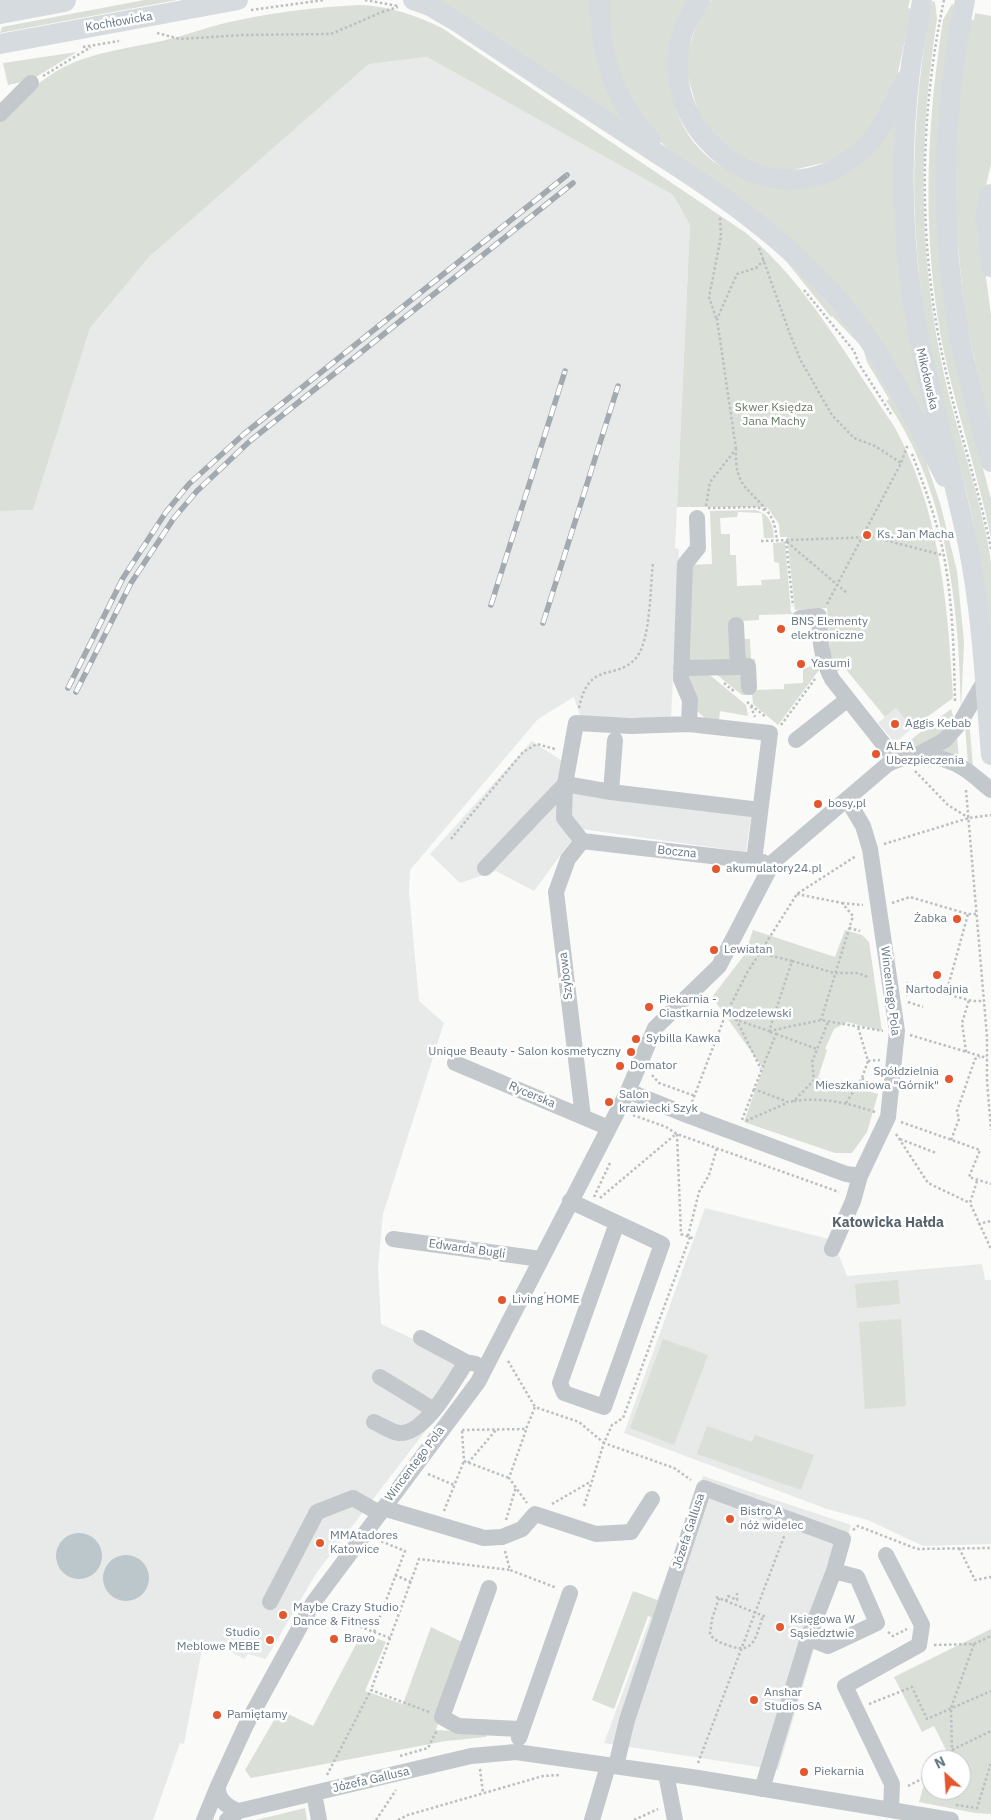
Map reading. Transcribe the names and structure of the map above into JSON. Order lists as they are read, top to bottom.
{
  "streets": {
    "main road": ["Kochłowicka", "Mikołowska"],
    "street": [
      "Boczna",
      "Szybowa",
      "Wincentego Pola",
      "Rycerska",
      "Edwarda Bugli",
      "Józefa Gallusa"
    ]
  },
  "crossings": [
    ["Mikołowska", "Wincentego Pola"],
    ["Boczna", "Szybowa"],
    ["Boczna", "Wincentego Pola"],
    ["Szybowa", "Rycerska"],
    ["Wincentego Pola", "Rycerska"],
    ["Wincentego Pola", "Edwarda Bugli"]
  ],
  "districts": ["Katowicka Hałda"],
  "parks": ["Skwer Księdza Jana Machy"],
  "places": [
    "Ks. Jan Macha",
    "BNS Elementy elektroniczne",
    "Yasumi",
    "Aggis Kebab",
    "ALFA Ubezpieczenia",
    "bosy.pl",
    "akumulatory24.pl",
    "Żabka",
    "Lewiatan",
    "Nartodajnia",
    "Piekarnia - Ciastkarnia Modzelewski",
    "Sybilla Kawka",
    "Unique Beauty - Salon kosmetyczny",
    "Domator",
    "Spółdzielnia Mieszkaniowa \"Górnik\"",
    "Salon krawiecki Szyk",
    "Living HOME",
    "Bistro A nóż widelec",
    "MMAtadores Katowice",
    "Maybe Crazy Studio Dance & Fitness",
    "Księgowa W Sąsiedztwie",
    "Bravo",
    "Studio Meblowe MEBE",
    "Anshar Studios SA",
    "Pamiętamy",
    "Piekarnia"
  ],
  "north": "top left"
}
